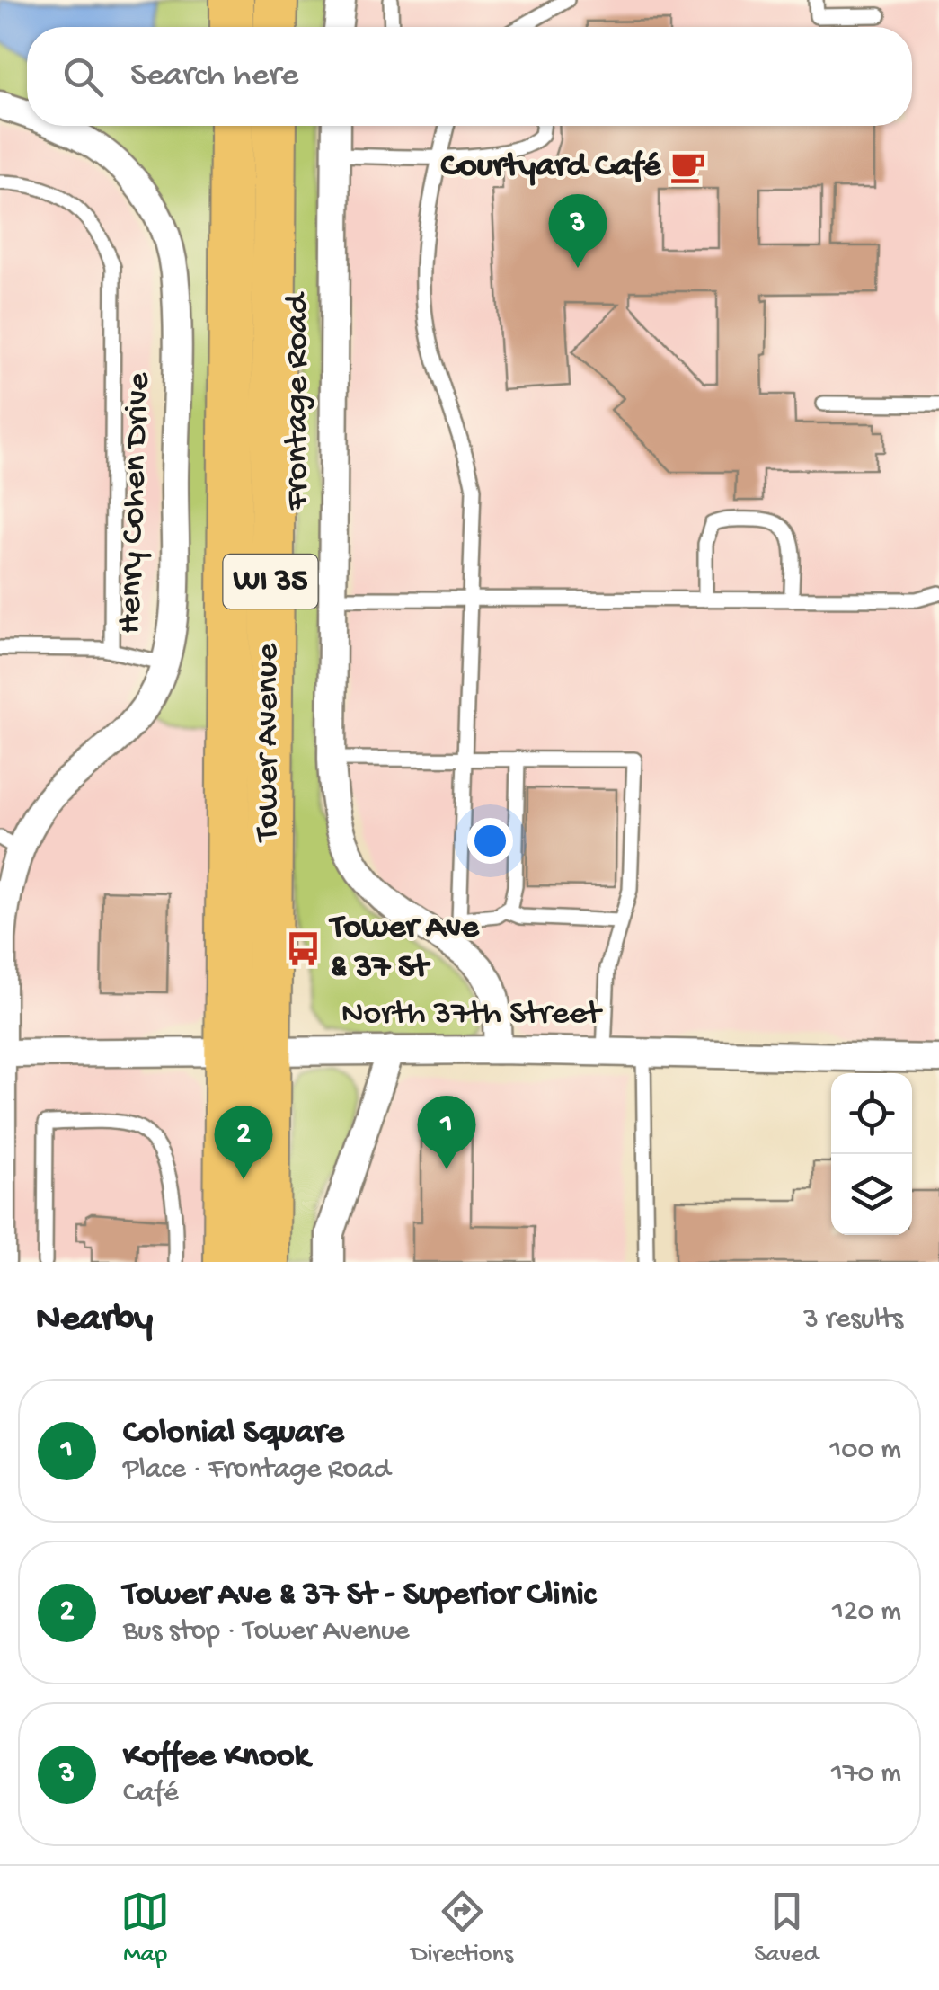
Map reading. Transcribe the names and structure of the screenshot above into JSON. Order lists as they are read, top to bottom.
{
  "streets": {
    "main road": ["WI 35", "Tower Avenue"],
    "street": ["Frontage Road", "Henry Cohen Drive", "North 37th Street"]
  },
  "crossings": [
    ["Frontage Road", "North 37th Street"],
    ["Henry Cohen Drive", "North 37th Street"],
    ["Tower Avenue", "North 37th Street"]
  ],
  "places": {
    "cafe": ["Courtyard Café"],
    "bus stop": ["Tower Ave & 37 St"]
  },
  "page": {
    "search": "Search here",
    "pins": ["3", "1", "2"],
    "heading": ["Nearby", "3 results"],
    "list": [
      {
        "mark": "1",
        "name": "Colonial Square",
        "note": "Place · Frontage Road",
        "value": "100 m"
      },
      {
        "mark": "2",
        "name": "Tower Ave & 37 St - Superior Clinic",
        "note": "Bus stop · Tower Avenue",
        "value": "120 m"
      },
      {
        "mark": "3",
        "name": "Koffee Knook",
        "note": "Café",
        "value": "170 m"
      }
    ],
    "nav": ["Map", "Directions", "Saved"]
  }
}
